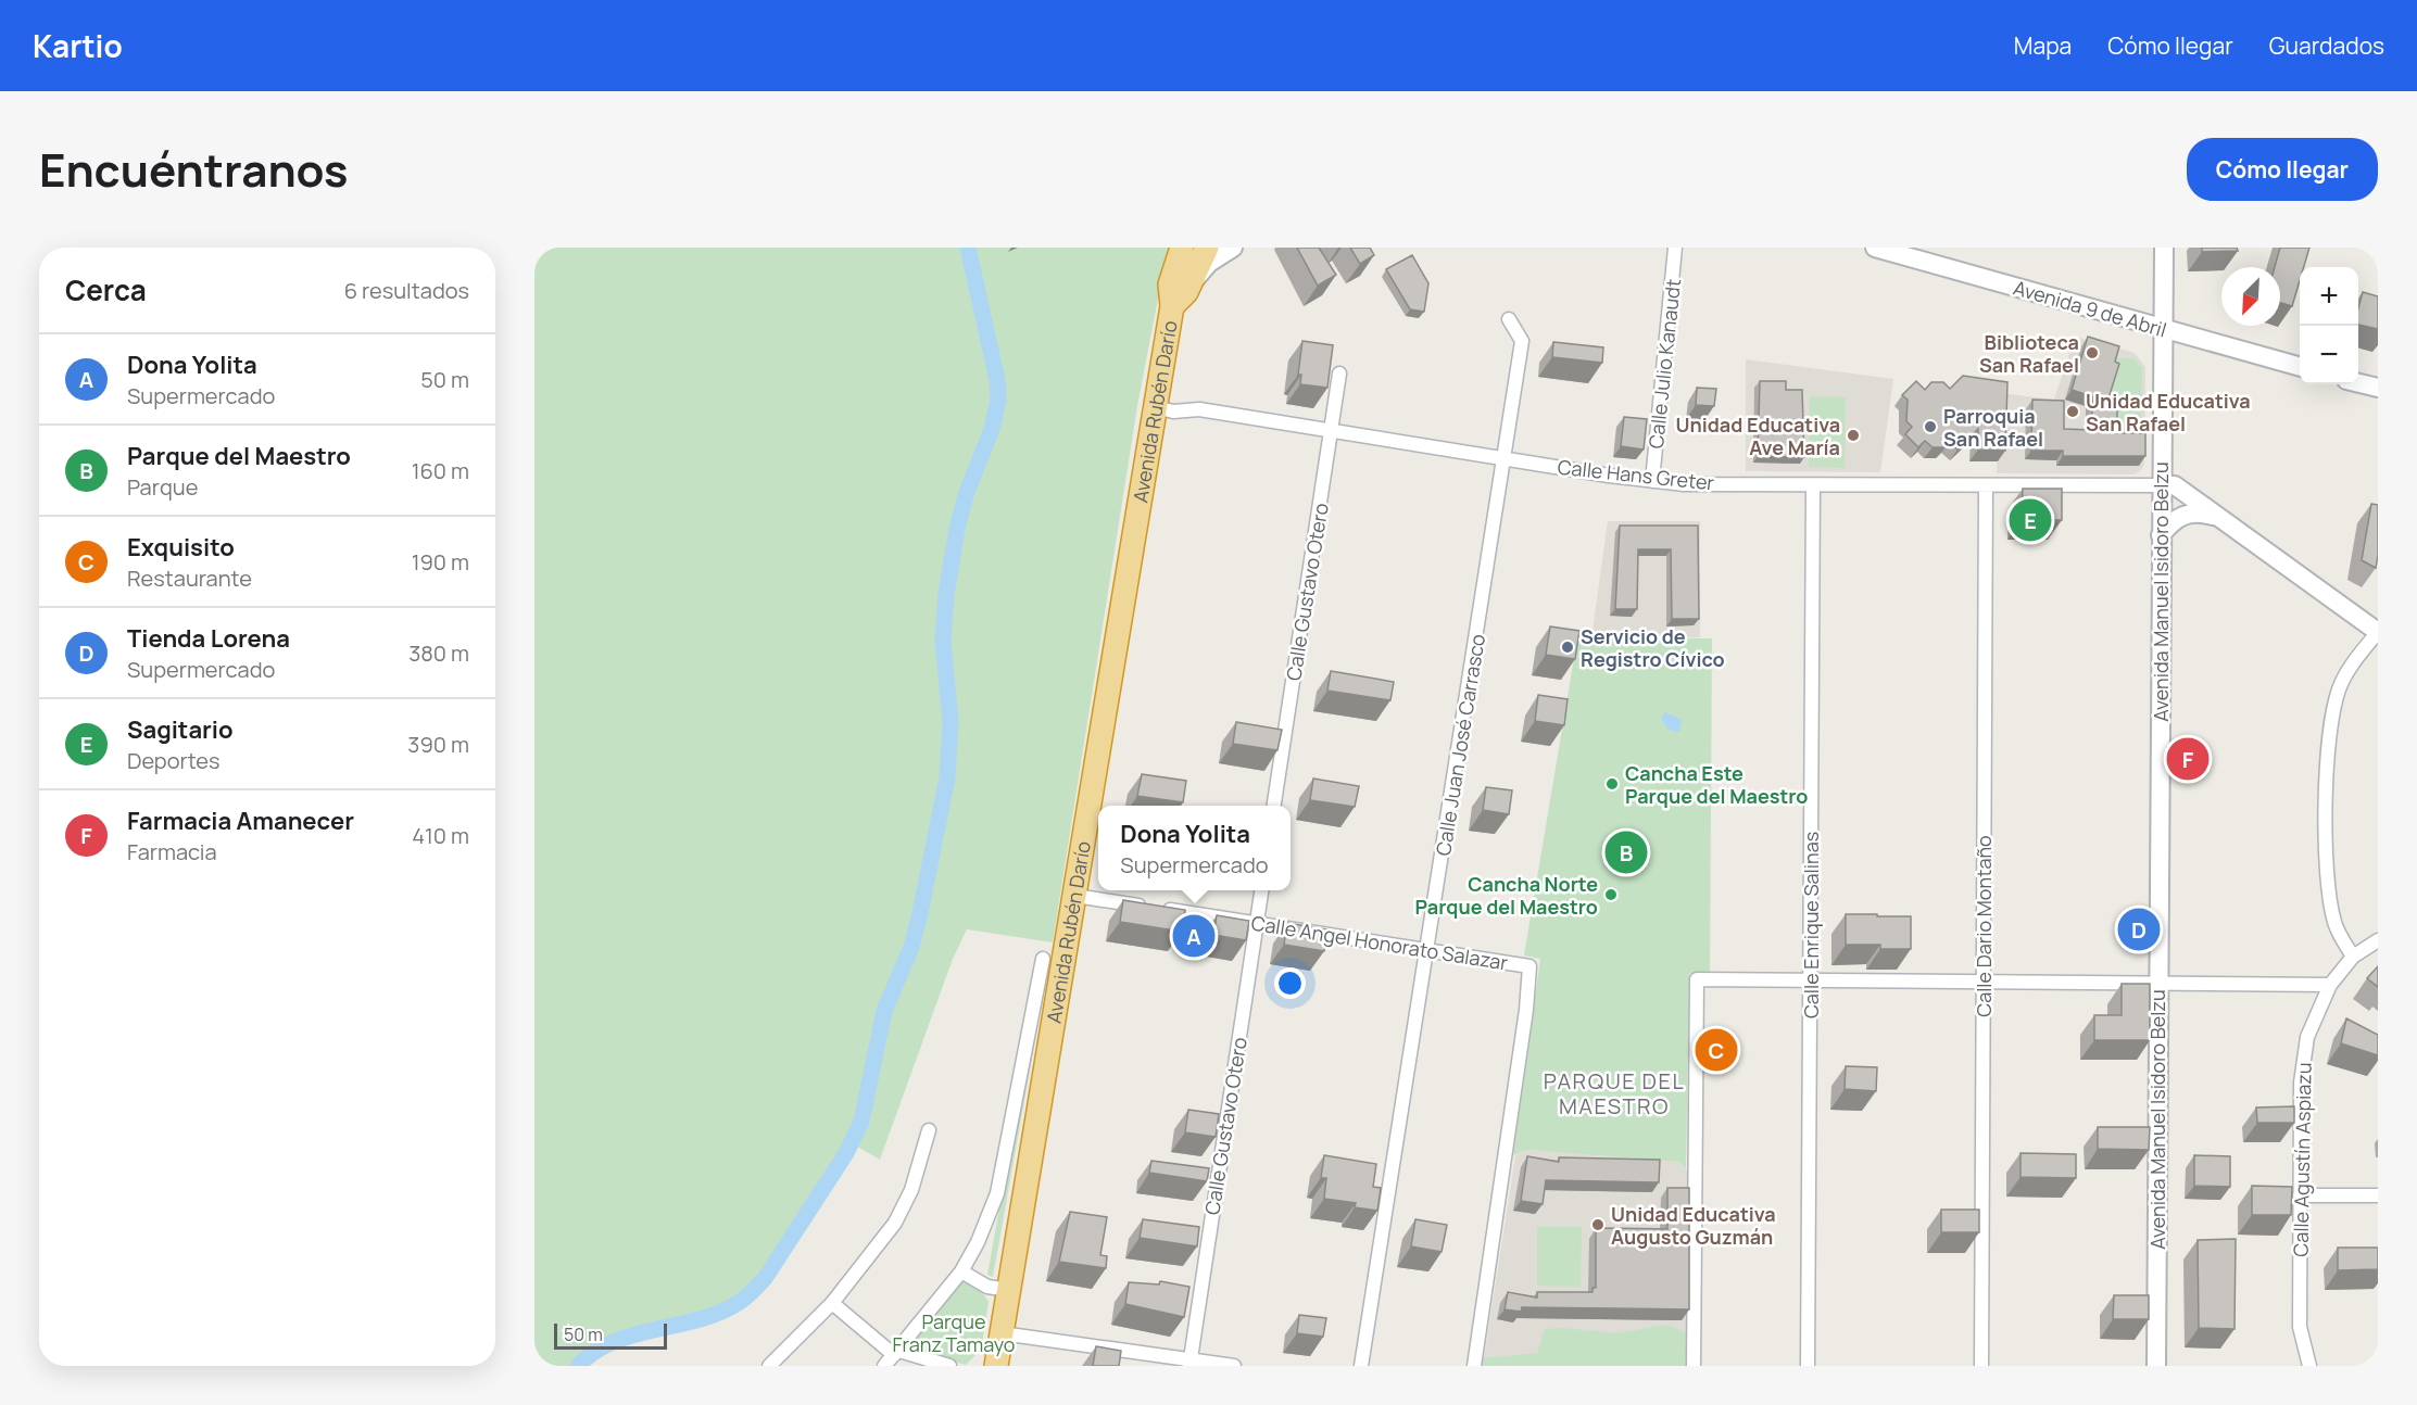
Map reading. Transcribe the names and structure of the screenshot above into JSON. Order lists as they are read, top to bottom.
{
  "streets": {
    "highway": ["Avenida Rubén Darío"],
    "main road": ["Avenida 9 de Abril", "Avenida Manuel Isidoro Belzu"],
    "street": [
      "Calle Julio Kanaudt",
      "Calle Hans Greter",
      "Calle Gustavo Otero",
      "Calle Juan José Carrasco",
      "Calle Enrique Salinas",
      "Calle Dario Montaño",
      "Calle Angel Honorato Salazar",
      "Calle Agustín Aspiazu"
    ]
  },
  "crossings": [
    ["Avenida 9 de Abril", "Avenida Manuel Isidoro Belzu"],
    ["Calle Julio Kanaudt", "Calle Hans Greter"],
    ["Avenida Rubén Darío", "Calle Hans Greter"],
    ["Avenida Rubén Darío", "Calle Angel Honorato Salazar"],
    ["Calle Hans Greter", "Calle Gustavo Otero"],
    ["Calle Hans Greter", "Avenida Manuel Isidoro Belzu"],
    ["Calle Hans Greter", "Calle Juan José Carrasco"],
    ["Calle Hans Greter", "Calle Enrique Salinas"],
    ["Calle Hans Greter", "Calle Dario Montaño"],
    ["Calle Gustavo Otero", "Calle Angel Honorato Salazar"],
    ["Calle Juan José Carrasco", "Calle Angel Honorato Salazar"]
  ],
  "districts": ["PARQUE DEL MAESTRO"],
  "parks": ["Parque Franz Tamayo"],
  "places": [
    "Biblioteca San Rafael",
    "Unidad Educativa San Rafael",
    "Parroquia San Rafael",
    "Unidad Educativa Ave María",
    "Servicio de Registro Cívico",
    "Cancha Este Parque del Maestro",
    "Cancha Norte Parque del Maestro",
    "Unidad Educativa Augusto Guzmán"
  ],
  "scale_bar": "50 m",
  "north": "bottom left",
  "page": {
    "header": "Kartio",
    "nav": ["Mapa", "Cómo llegar", "Guardados"],
    "title": "Encuéntranos",
    "buttons": "Cómo llegar",
    "heading": ["Cerca", "6 resultados"],
    "map_buttons": ["+", "−"],
    "list": [
      {
        "mark": "A",
        "name": "Dona Yolita",
        "note": "Supermercado",
        "value": "50 m"
      },
      {
        "mark": "B",
        "name": "Parque del Maestro",
        "note": "Parque",
        "value": "160 m"
      },
      {
        "mark": "C",
        "name": "Exquisito",
        "note": "Restaurante",
        "value": "190 m"
      },
      {
        "mark": "D",
        "name": "Tienda Lorena",
        "note": "Supermercado",
        "value": "380 m"
      },
      {
        "mark": "E",
        "name": "Sagitario",
        "note": "Deportes",
        "value": "390 m"
      },
      {
        "mark": "F",
        "name": "Farmacia Amanecer",
        "note": "Farmacia",
        "value": "410 m"
      }
    ],
    "pins": [
      "E",
      "F",
      "B",
      "D",
      "A",
      "C"
    ],
    "popup": ["Dona Yolita", "Supermercado"],
    "scale": "50 m"
  }
}
